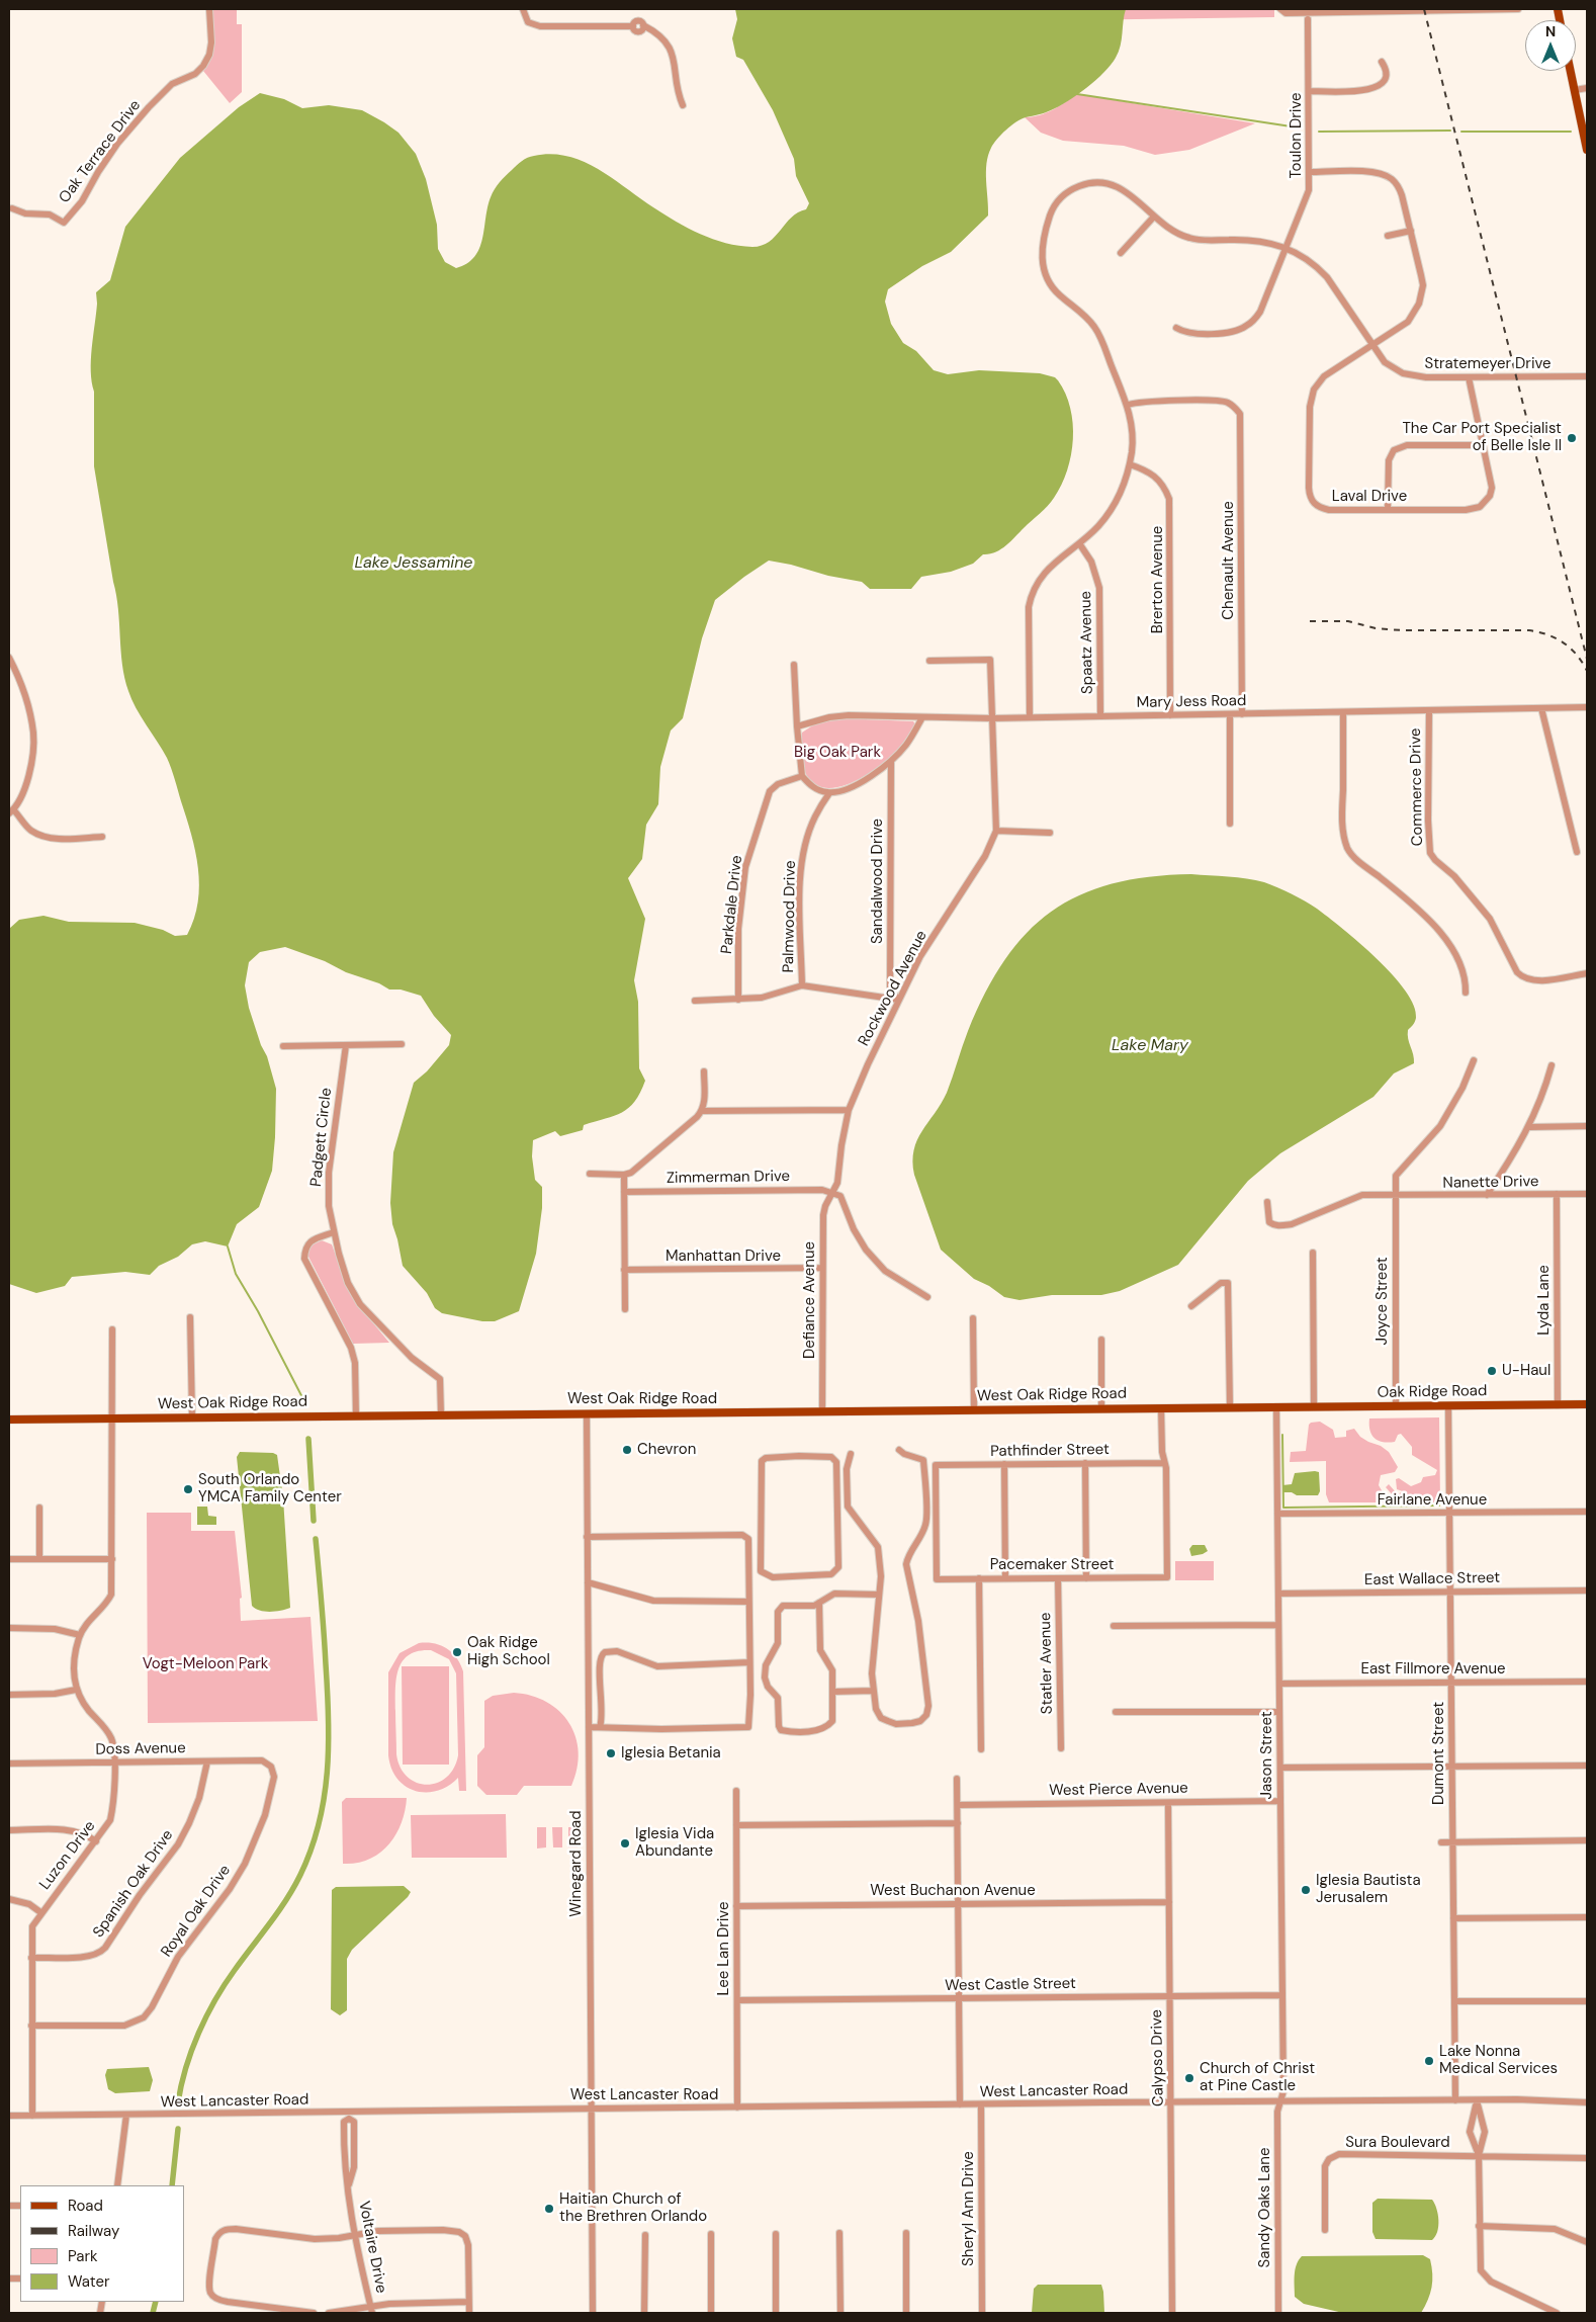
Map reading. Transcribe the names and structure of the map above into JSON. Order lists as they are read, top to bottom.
{
  "streets": {
    "main road": ["Oak Ridge Road", "West Oak Ridge Road"],
    "street": [
      "Toulon Drive",
      "Oak Terrace Drive",
      "Stratemeyer Drive",
      "Laval Drive",
      "Chenault Avenue",
      "Brerton Avenue",
      "Spaatz Avenue",
      "Mary Jess Road",
      "Commerce Drive",
      "Sandalwood Drive",
      "Parkdale Drive",
      "Palmwood Drive",
      "Rockwood Avenue",
      "Padgett Circle",
      "Zimmerman Drive",
      "Nanette Drive",
      "Manhattan Drive",
      "Defiance Avenue",
      "Lyda Lane",
      "Joyce Street",
      "Pathfinder Street",
      "Fairlane Avenue",
      "Pacemaker Street",
      "East Wallace Street",
      "Statler Avenue",
      "East Fillmore Avenue",
      "Doss Avenue",
      "Dumont Street",
      "Jason Street",
      "West Pierce Avenue",
      "Luzon Drive",
      "Winegard Road",
      "Spanish Oak Drive",
      "West Buchanon Avenue",
      "Royal Oak Drive",
      "Lee Lan Drive",
      "West Castle Street",
      "Calypso Drive",
      "West Lancaster Road",
      "Sura Boulevard",
      "Sandy Oaks Lane",
      "Sheryl Ann Drive",
      "Voltaire Drive"
    ]
  },
  "crossings": [
    ["Toulon Drive", "Stratemeyer Drive"],
    ["Toulon Drive", "Laval Drive"],
    ["Stratemeyer Drive", "Laval Drive"],
    ["Stratemeyer Drive", "Chenault Avenue"],
    ["Stratemeyer Drive", "Brerton Avenue"],
    ["Stratemeyer Drive", "Spaatz Avenue"],
    ["Stratemeyer Drive", "Mary Jess Road"],
    ["Chenault Avenue", "Mary Jess Road"],
    ["Brerton Avenue", "Mary Jess Road"],
    ["Spaatz Avenue", "Mary Jess Road"],
    ["Mary Jess Road", "Commerce Drive"],
    ["Mary Jess Road", "Rockwood Avenue"],
    ["Sandalwood Drive", "Rockwood Avenue"],
    ["Rockwood Avenue", "Zimmerman Drive"],
    ["Rockwood Avenue", "Defiance Avenue"],
    ["Padgett Circle", "West Oak Ridge Road"],
    ["Zimmerman Drive", "Defiance Avenue"],
    ["Nanette Drive", "Lyda Lane"],
    ["Nanette Drive", "Joyce Street"],
    ["Manhattan Drive", "Defiance Avenue"],
    ["Defiance Avenue", "West Oak Ridge Road"],
    ["Lyda Lane", "Oak Ridge Road"],
    ["Joyce Street", "Oak Ridge Road"],
    ["Oak Ridge Road", "West Oak Ridge Road"],
    ["Oak Ridge Road", "Dumont Street"],
    ["Oak Ridge Road", "Jason Street"],
    ["West Oak Ridge Road", "Jason Street"],
    ["West Oak Ridge Road", "Luzon Drive"],
    ["West Oak Ridge Road", "Winegard Road"],
    ["Pathfinder Street", "Pacemaker Street"],
    ["Fairlane Avenue", "Dumont Street"],
    ["Fairlane Avenue", "Jason Street"],
    ["Pacemaker Street", "Statler Avenue"],
    ["East Wallace Street", "Dumont Street"],
    ["East Wallace Street", "Jason Street"],
    ["East Fillmore Avenue", "Dumont Street"],
    ["East Fillmore Avenue", "Jason Street"],
    ["Doss Avenue", "Luzon Drive"],
    ["Doss Avenue", "Spanish Oak Drive"],
    ["Doss Avenue", "Royal Oak Drive"],
    ["Dumont Street", "West Lancaster Road"],
    ["Jason Street", "West Pierce Avenue"],
    ["Jason Street", "West Castle Street"],
    ["Jason Street", "West Lancaster Road"],
    ["Jason Street", "Sandy Oaks Lane"],
    ["West Pierce Avenue", "Calypso Drive"],
    ["Luzon Drive", "Spanish Oak Drive"],
    ["Luzon Drive", "Royal Oak Drive"],
    ["Luzon Drive", "West Lancaster Road"],
    ["Winegard Road", "West Lancaster Road"],
    ["West Buchanon Avenue", "Lee Lan Drive"],
    ["West Buchanon Avenue", "Calypso Drive"],
    ["Lee Lan Drive", "West Castle Street"],
    ["Lee Lan Drive", "West Lancaster Road"],
    ["West Castle Street", "Calypso Drive"],
    ["Calypso Drive", "West Lancaster Road"],
    ["West Lancaster Road", "Sandy Oaks Lane"],
    ["West Lancaster Road", "Sheryl Ann Drive"],
    ["West Lancaster Road", "Voltaire Drive"]
  ],
  "water": ["Lake Jessamine", "Lake Mary"],
  "parks": ["Big Oak Park", "Vogt-Meloon Park"],
  "places": [
    "The Car Port Specialist of Belle Isle ll",
    "U-Haul",
    "Chevron",
    "South Orlando YMCA Family Center",
    "Oak Ridge High School",
    "Iglesia Betania",
    "Iglesia Vida Abundante",
    "Iglesia Bautista Jerusalem",
    "Lake Nonna Medical Services",
    "Church of Christ at Pine Castle",
    "Haitian Church of the Brethren Orlando"
  ],
  "legend": [
    "Road",
    "Railway",
    "Park",
    "Water"
  ],
  "north": "top"
}
